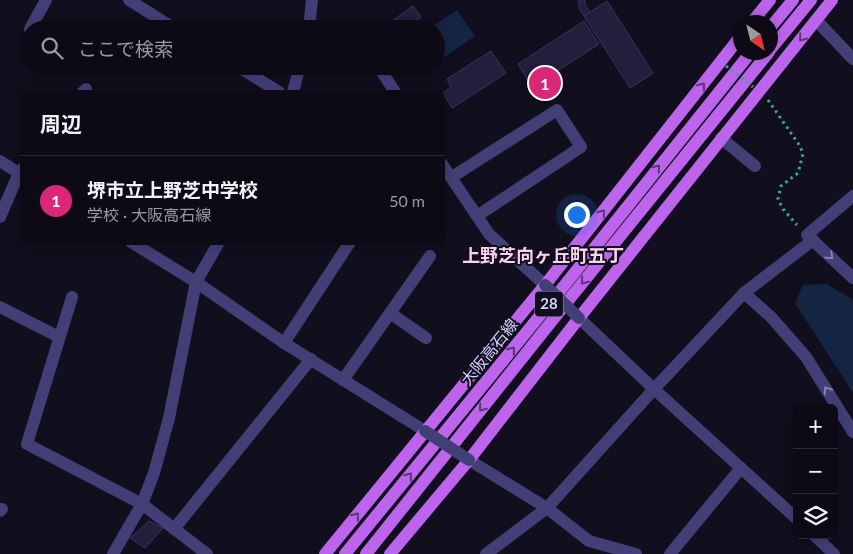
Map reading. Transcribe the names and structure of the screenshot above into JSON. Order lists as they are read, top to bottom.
{
  "streets": {
    "main road": ["28", "大阪高石線"]
  },
  "districts": ["上野芝向ヶ丘町五丁"],
  "north": "bottom right",
  "page": {
    "search": "ここで検索",
    "pins": "1",
    "heading": "周辺",
    "list": [
      {
        "mark": "1",
        "name": "堺市立上野芝中学校",
        "note": "学校 · 大阪高石線",
        "value": "50 m"
      }
    ],
    "map_buttons": ["+", "−"]
  }
}
